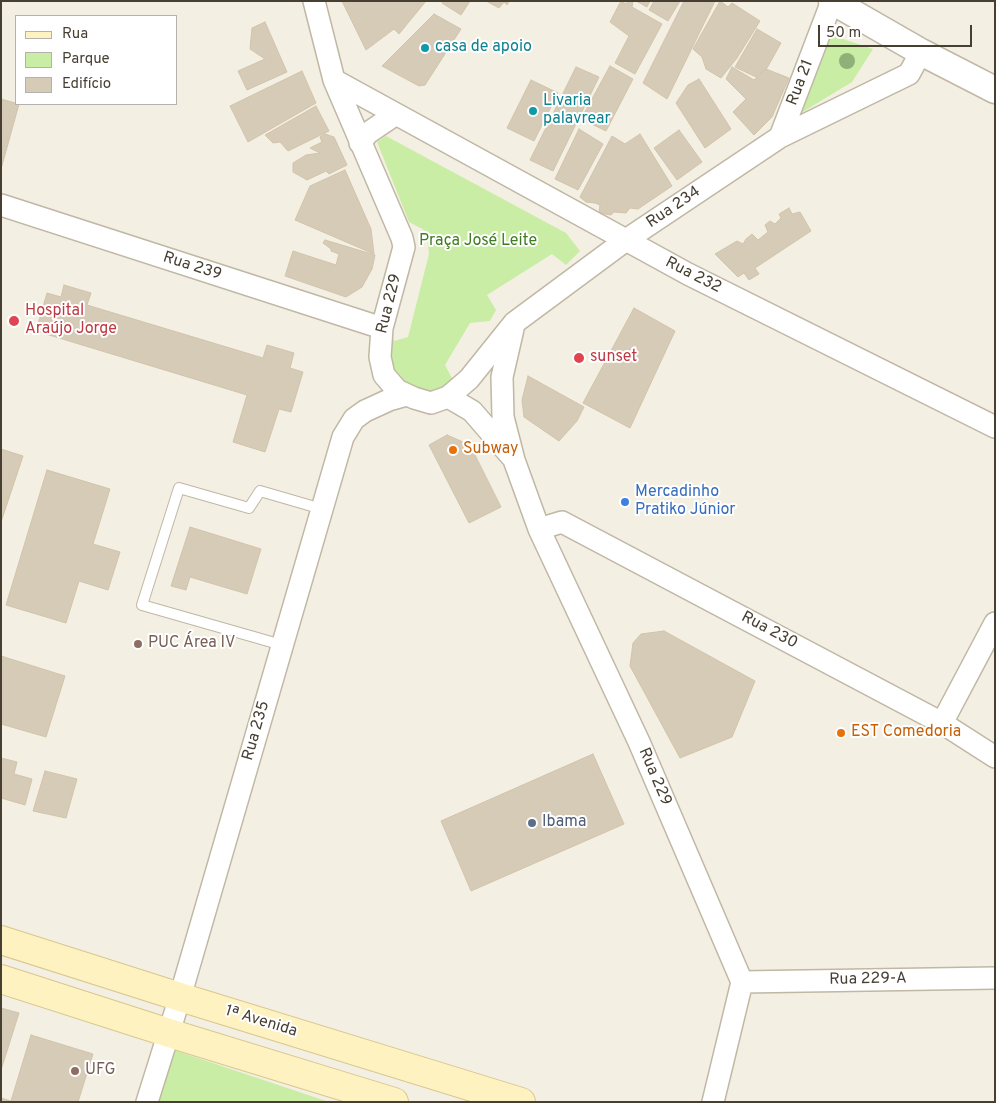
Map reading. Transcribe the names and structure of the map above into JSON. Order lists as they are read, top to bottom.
{
  "streets": {
    "main road": ["1ª Avenida"],
    "street": [
      "Rua 21",
      "Rua 234",
      "Rua 239",
      "Rua 232",
      "Rua 229",
      "Rua 230",
      "Rua 235",
      "Rua 229-A"
    ]
  },
  "crossings": [
    ["Rua 21", "Rua 234"],
    ["Rua 234", "Rua 232"],
    ["Rua 234", "Rua 229"],
    ["Rua 239", "Rua 229"],
    ["Rua 232", "Rua 229"],
    ["Rua 229", "Rua 230"],
    ["Rua 229", "Rua 235"],
    ["Rua 229", "Rua 229-A"],
    ["Rua 235", "1ª Avenida"]
  ],
  "parks": ["Praça José Leite"],
  "places": [
    "casa de apoio",
    "Livaria palavrear",
    "Hospital Araújo Jorge",
    "sunset",
    "Subway",
    "Mercadinho Pratiko Júnior",
    "PUC Área IV",
    "EST Comedoria",
    "Ibama",
    "UFG"
  ],
  "legend": ["Rua", "Parque", "Edifício"],
  "scale_bar": "50 m"
}
